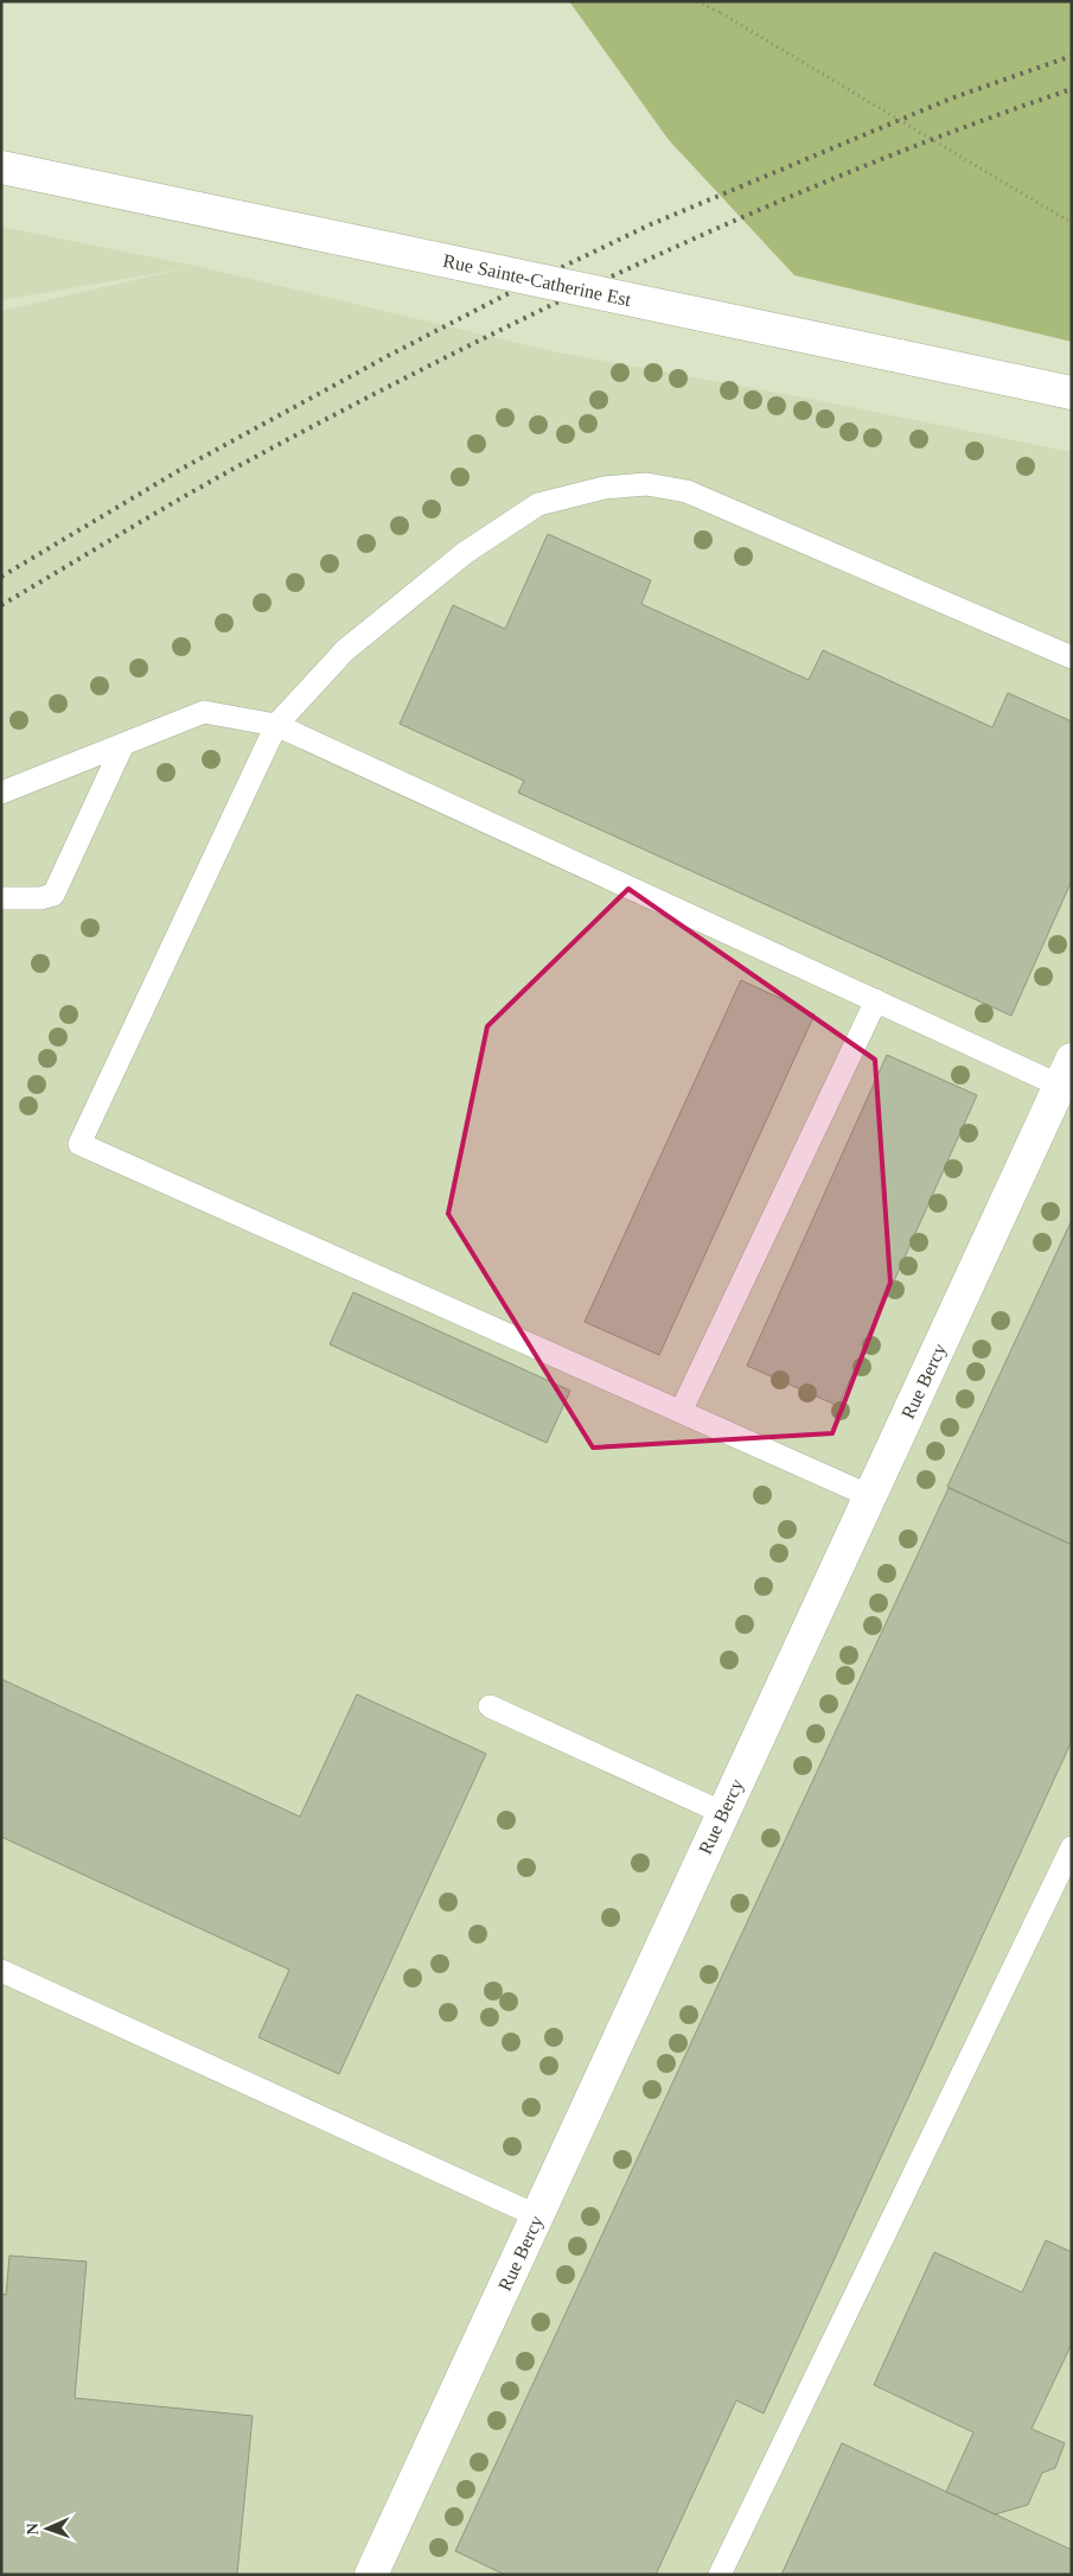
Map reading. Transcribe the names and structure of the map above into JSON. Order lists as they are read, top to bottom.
{
  "streets": {
    "street": ["Rue Sainte-Catherine Est", "Rue Bercy"]
  },
  "north": "left"
}
